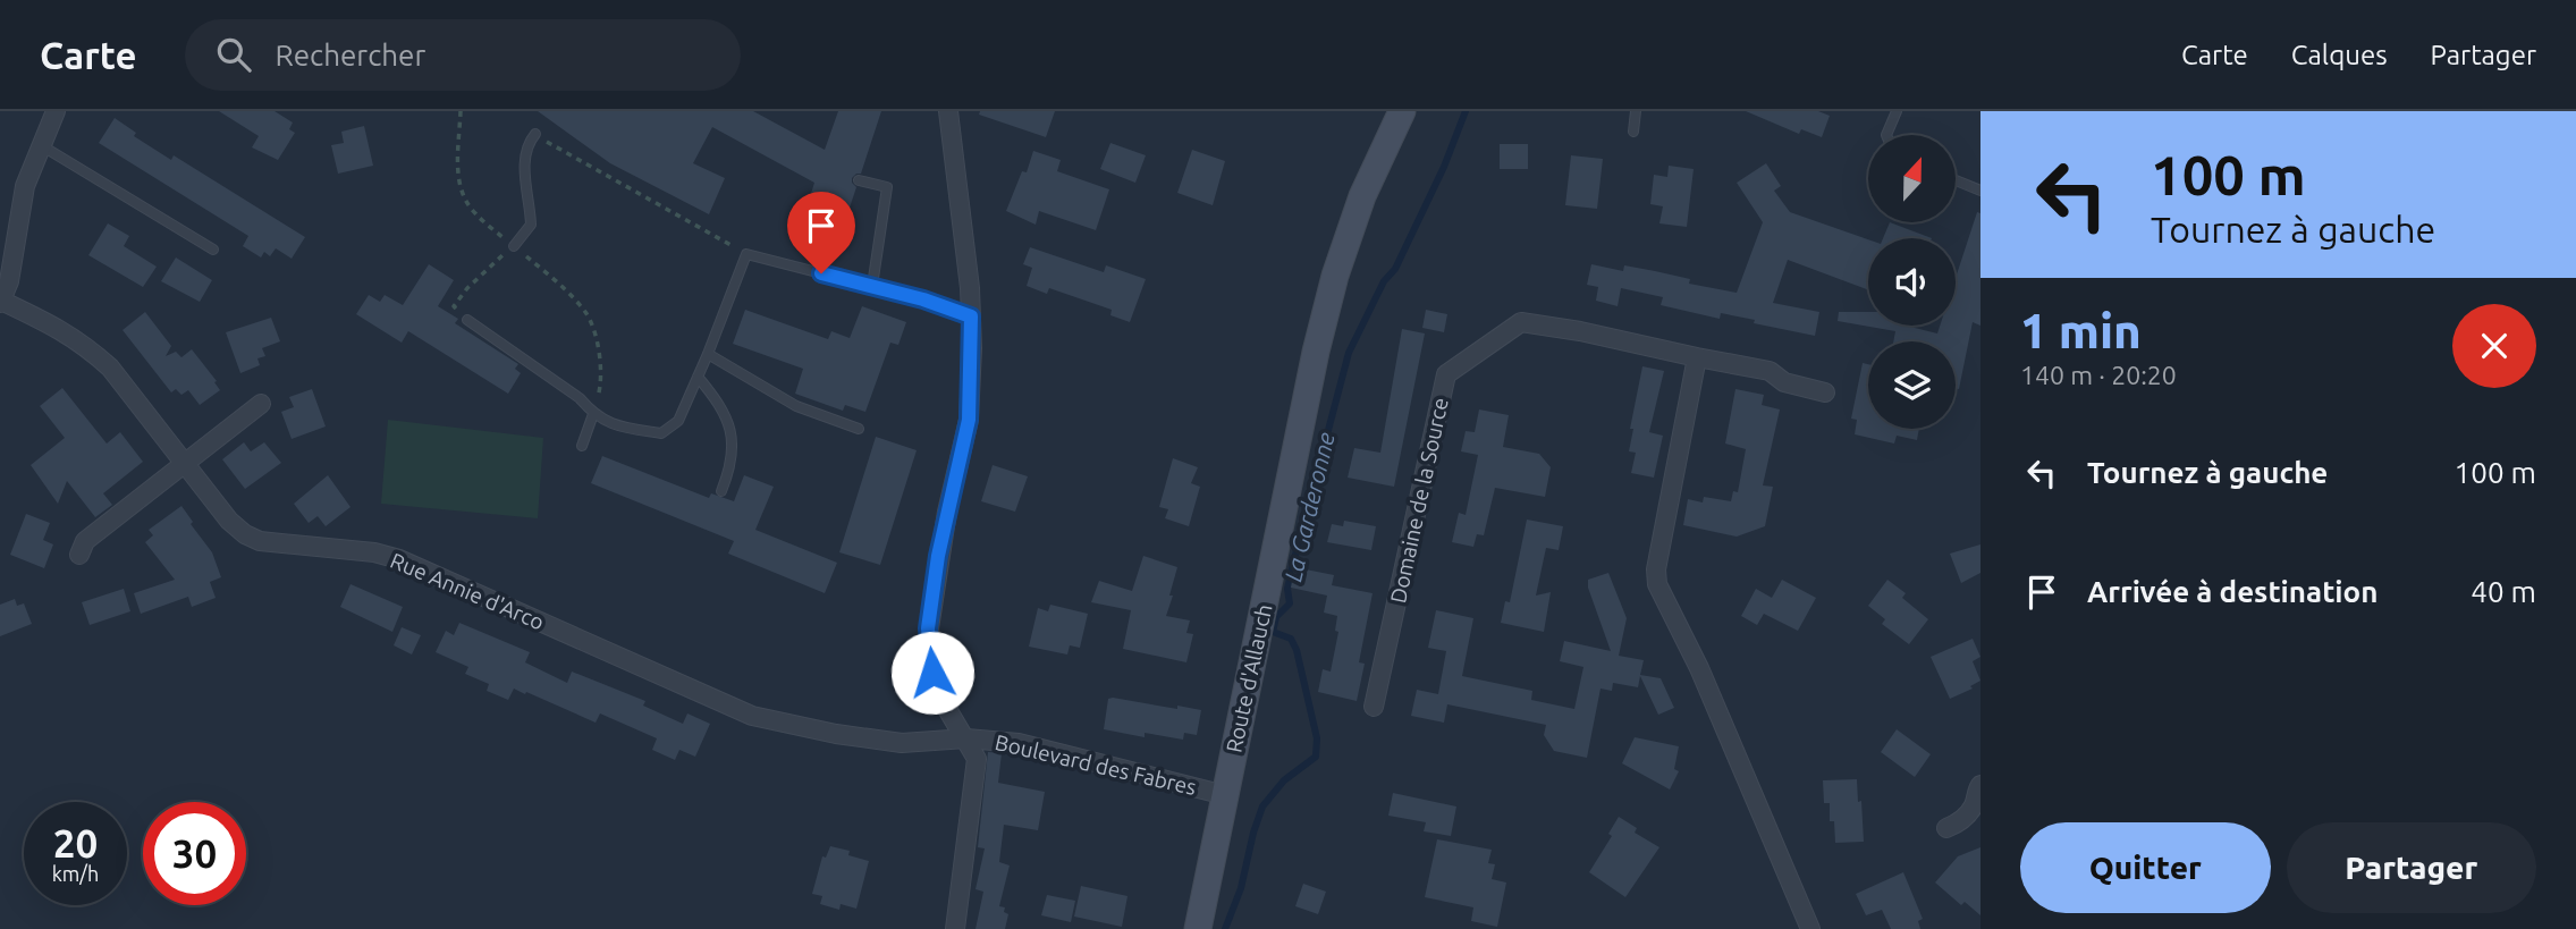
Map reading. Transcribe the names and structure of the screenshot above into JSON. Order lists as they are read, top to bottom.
{
  "streets": {
    "main road": ["Route d'Allauch"],
    "street": ["Domaine de la Source", "Rue Annie d'Arco", "Boulevard des Fabres"]
  },
  "crossings": [
    ["Rue Annie d'Arco", "Boulevard des Fabres"],
    ["Route d'Allauch", "Boulevard des Fabres"]
  ],
  "water": ["La Garderonne"],
  "north": "top",
  "page": {
    "header": "Carte",
    "search": "Rechercher",
    "nav": ["Carte", "Calques", "Partager"],
    "turn": ["100 m", "Tournez à gauche"],
    "heading": ["1 min", "140 m · 20:20"],
    "list": [
      {
        "name": "Tournez à gauche",
        "value": "100 m"
      },
      {
        "name": "Arrivée à destination",
        "value": "40 m"
      }
    ],
    "speed": "20 km/h",
    "limit": "30",
    "buttons": ["Quitter", "Partager"]
  }
}
